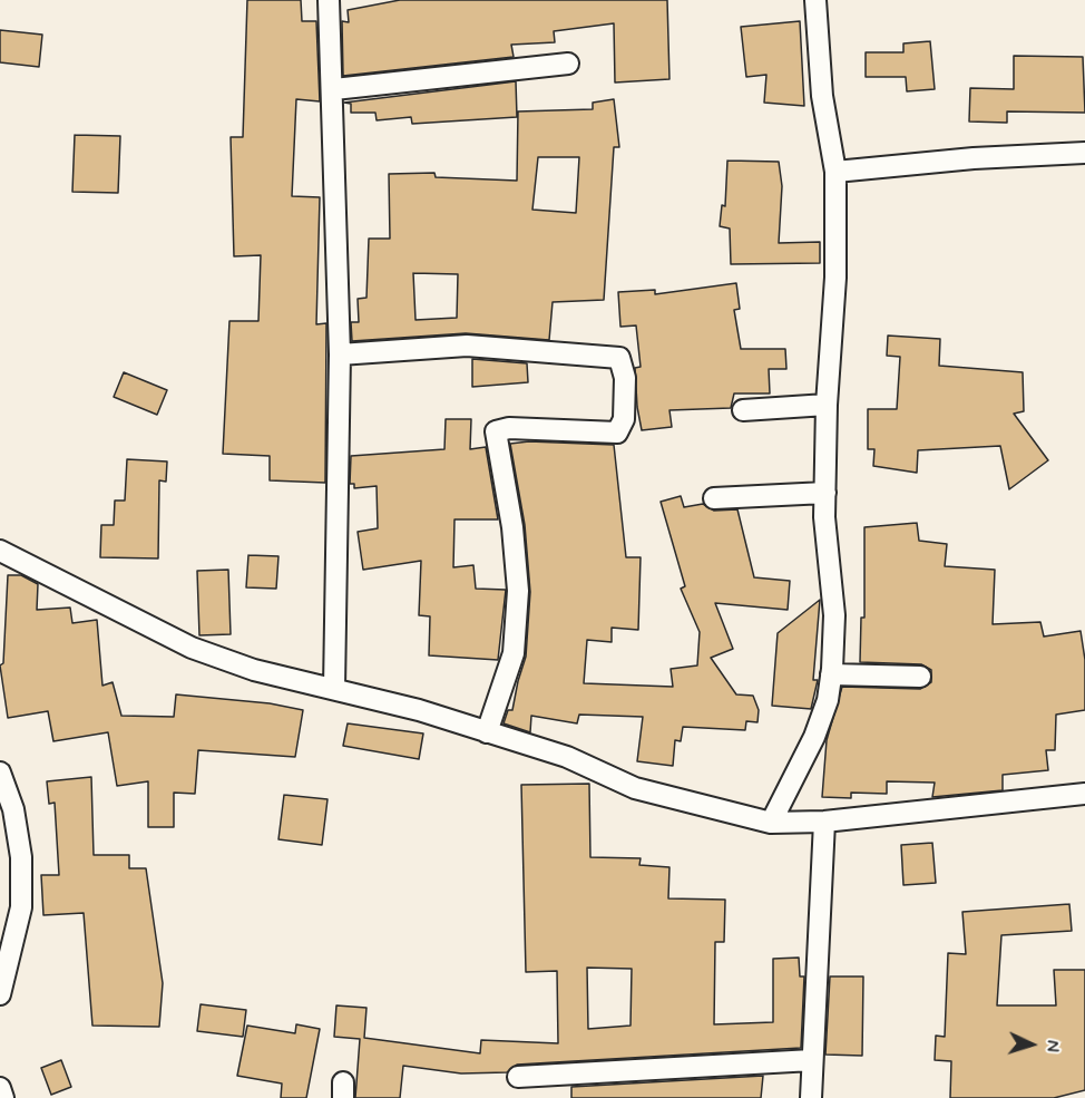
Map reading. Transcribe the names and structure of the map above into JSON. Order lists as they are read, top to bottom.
{
  "north": "right"
}
